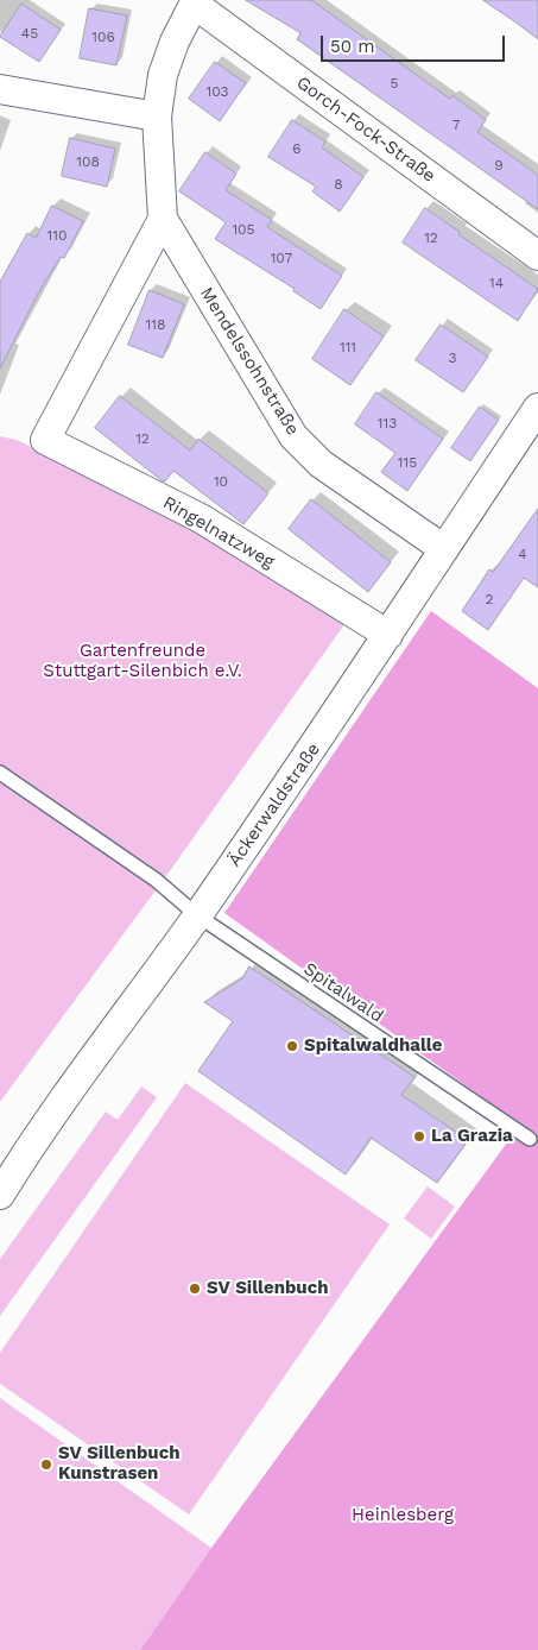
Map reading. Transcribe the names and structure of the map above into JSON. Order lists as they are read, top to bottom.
{
  "streets": {
    "street": [
      "Gorch-Fock-Straße",
      "Mendelssohnstraße",
      "Ringelnatzweg",
      "Äckerwaldstraße"
    ],
    "lane": ["Spitalwald"]
  },
  "crossings": [
    ["Gorch-Fock-Straße", "Mendelssohnstraße"],
    ["Mendelssohnstraße", "Ringelnatzweg"],
    ["Mendelssohnstraße", "Äckerwaldstraße"],
    ["Ringelnatzweg", "Äckerwaldstraße"],
    ["Äckerwaldstraße", "Spitalwald"]
  ],
  "parks": ["Gartenfreunde Stuttgart-Silenbich e.V.", "Heinlesberg"],
  "places": [
    "Spitalwaldhalle",
    "La Grazia",
    "SV Sillenbuch",
    "SV Sillenbuch Kunstrasen"
  ],
  "house_numbers": [
    "45",
    "106",
    "5",
    "103",
    "7",
    "6",
    "108",
    "9",
    "8",
    "105",
    "110",
    "12",
    "107",
    "14",
    "118",
    "111",
    "3",
    "113",
    "12",
    "115",
    "10",
    "4",
    "2"
  ],
  "scale_bar": "50 m"
}
